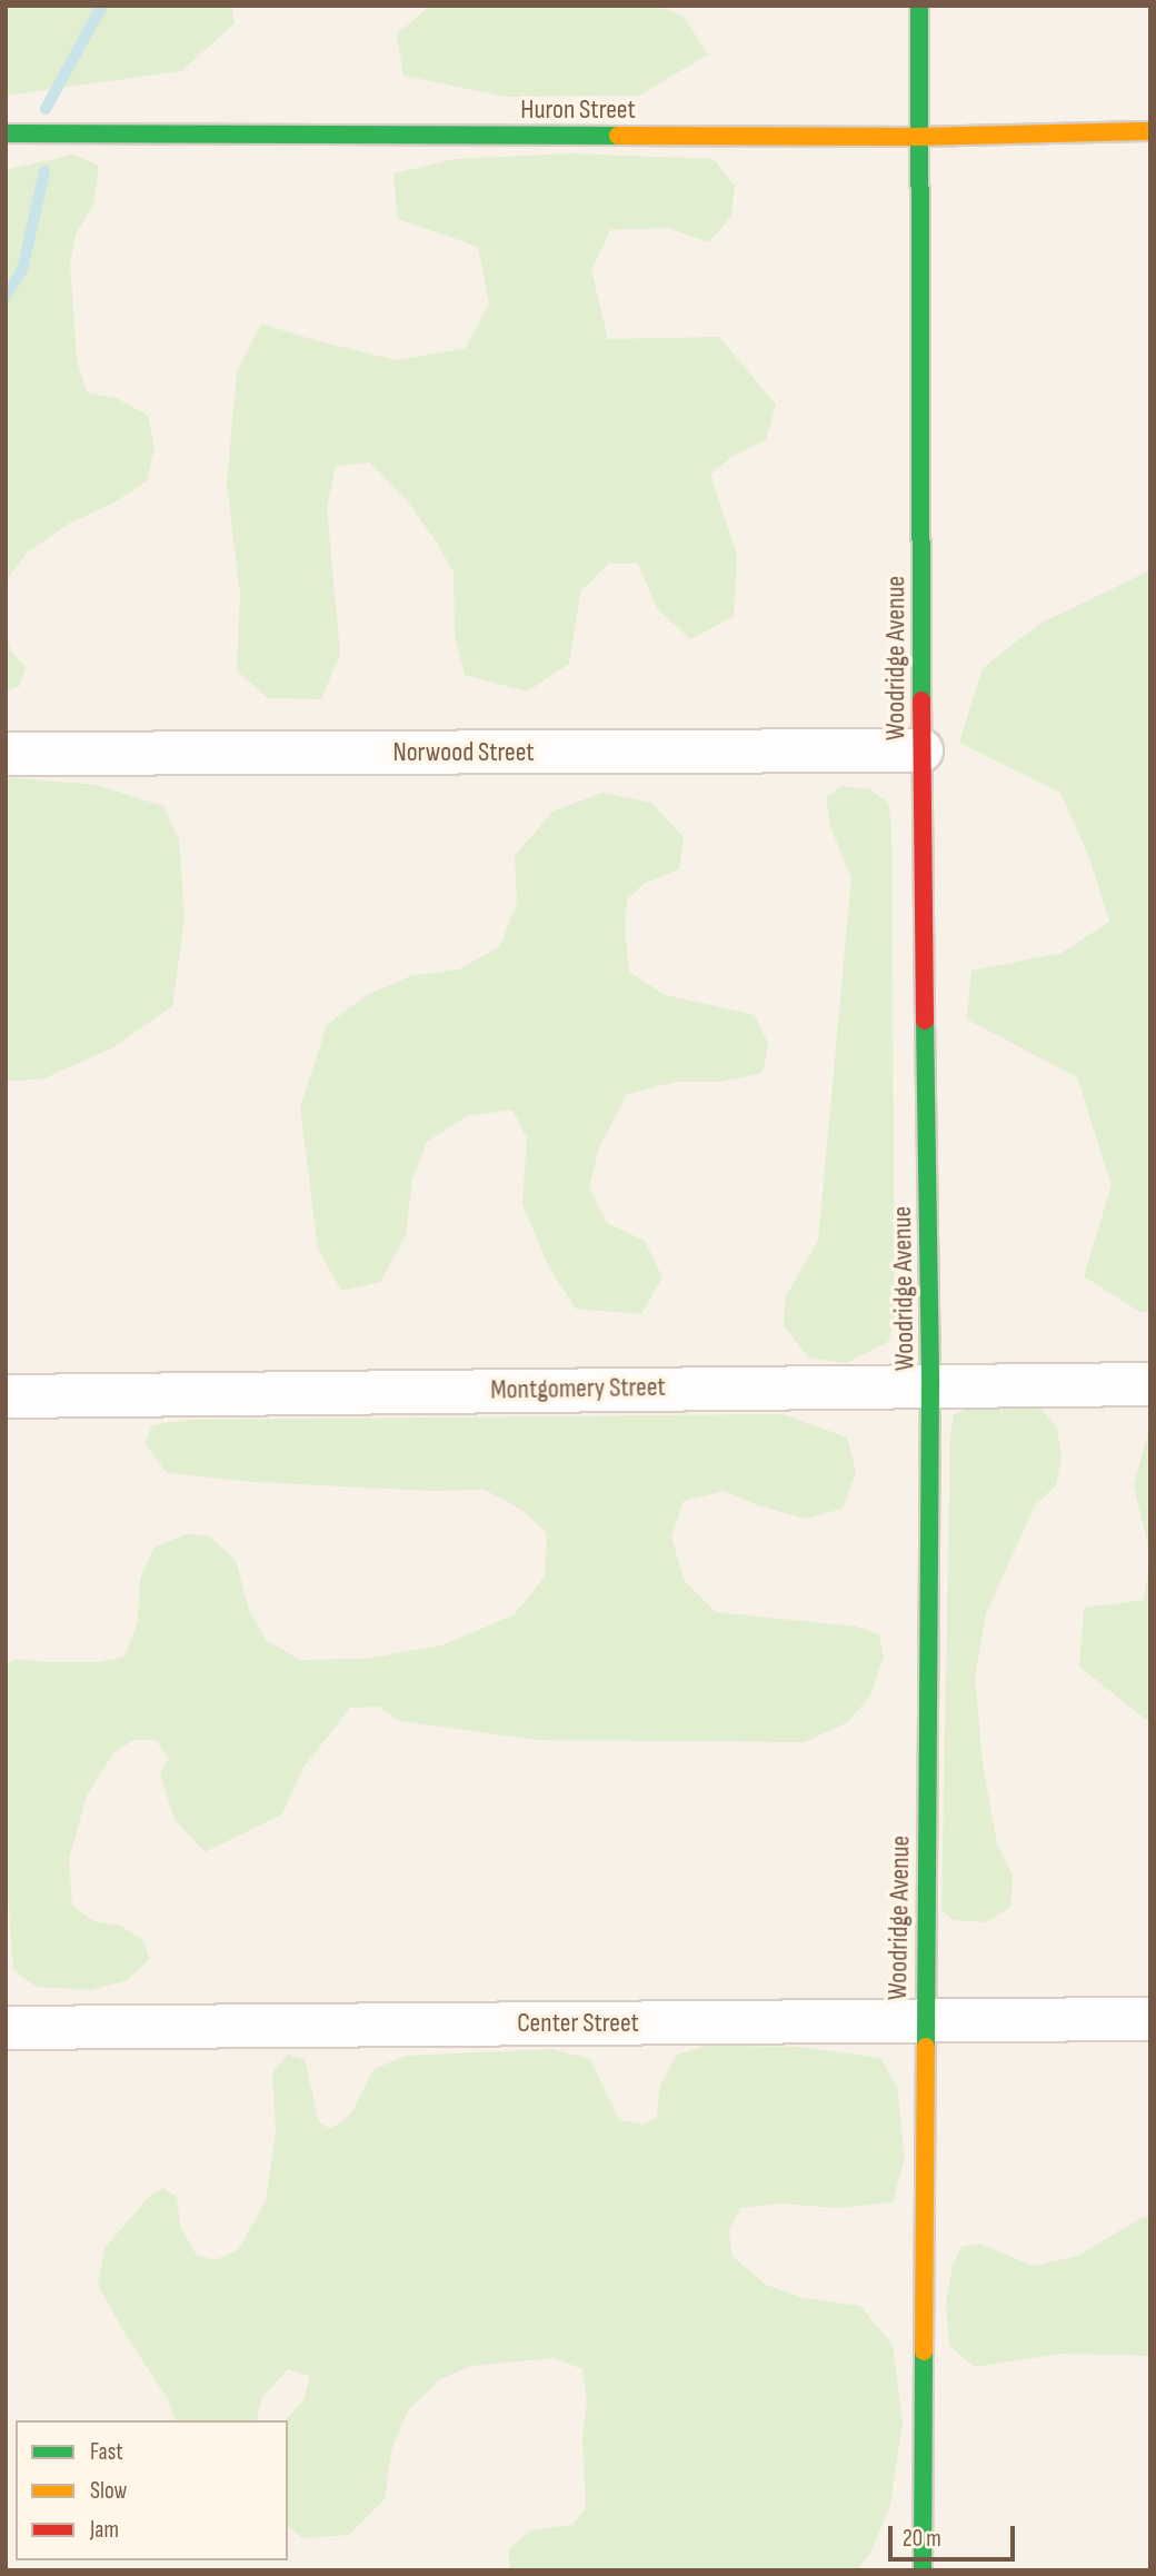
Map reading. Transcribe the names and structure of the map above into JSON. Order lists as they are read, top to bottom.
{
  "streets": {
    "street": [
      "Huron Street",
      "Woodridge Avenue",
      "Norwood Street",
      "Montgomery Street",
      "Center Street"
    ]
  },
  "crossings": [
    ["Huron Street", "Woodridge Avenue"],
    ["Woodridge Avenue", "Norwood Street"],
    ["Woodridge Avenue", "Montgomery Street"],
    ["Woodridge Avenue", "Center Street"]
  ],
  "legend": ["Fast", "Slow", "Jam"],
  "scale_bar": "20 m"
}
